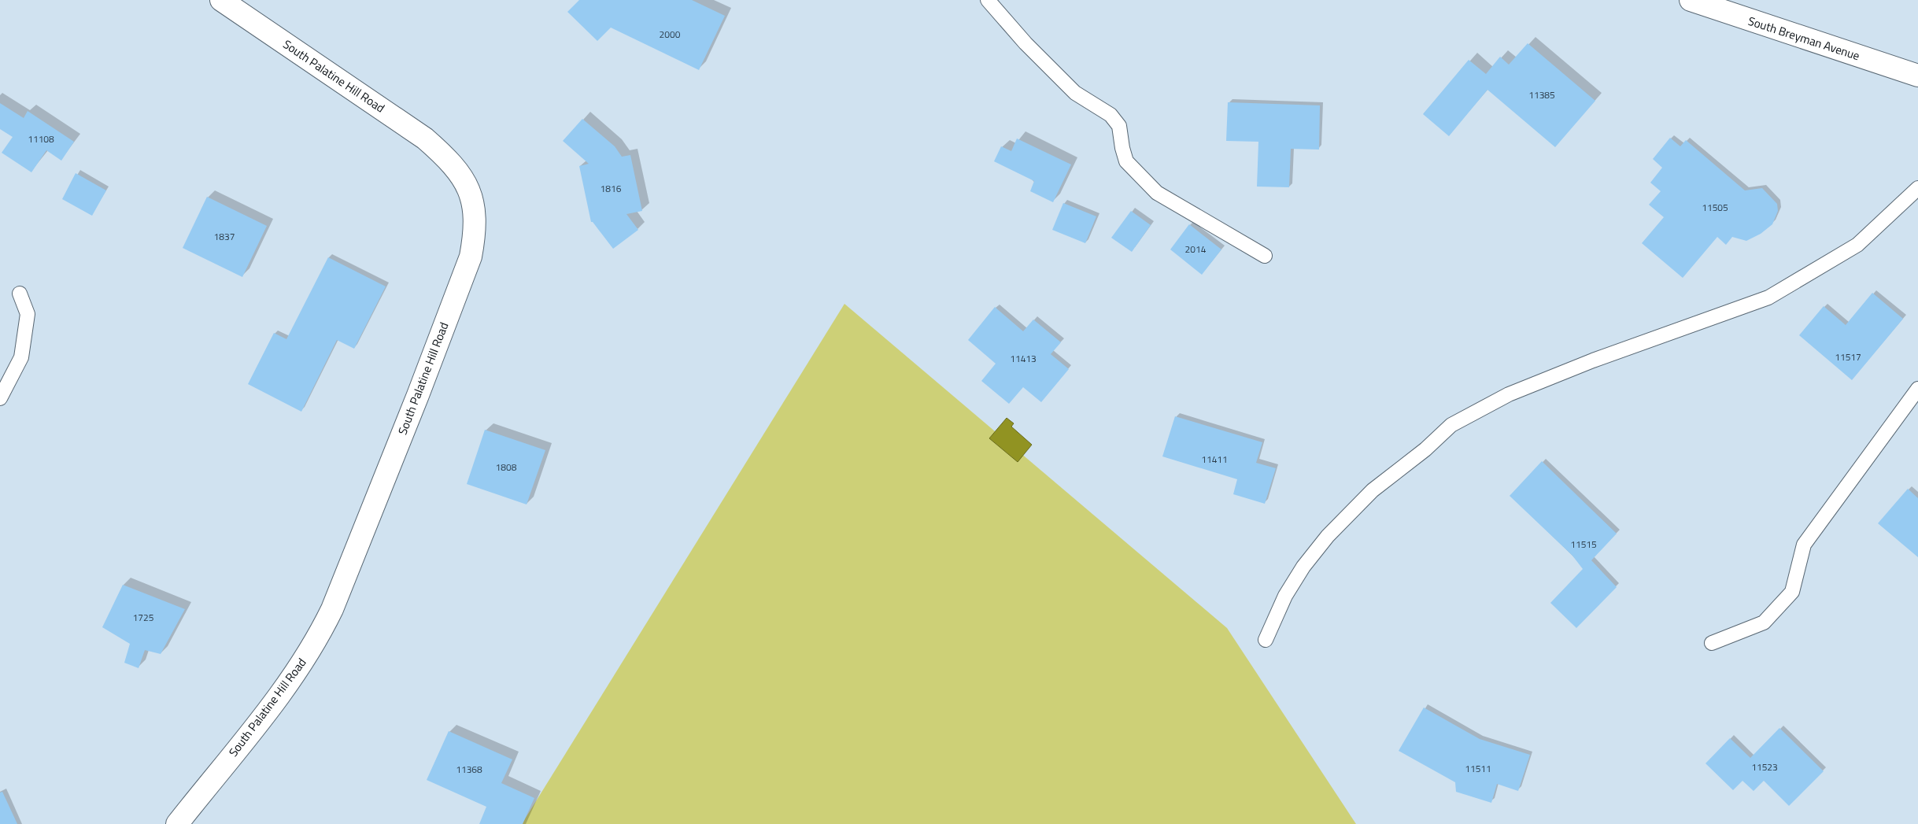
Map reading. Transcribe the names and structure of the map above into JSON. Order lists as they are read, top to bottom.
{
  "streets": {
    "street": ["South Breyman Avenue", "South Palatine Hill Road"]
  },
  "house_numbers": [
    "2000",
    "11385",
    "11108",
    "1816",
    "11505",
    "1837",
    "2014",
    "11517",
    "11413",
    "11411",
    "1808",
    "11515",
    "1725",
    "11523",
    "11511",
    "11368"
  ]
}
